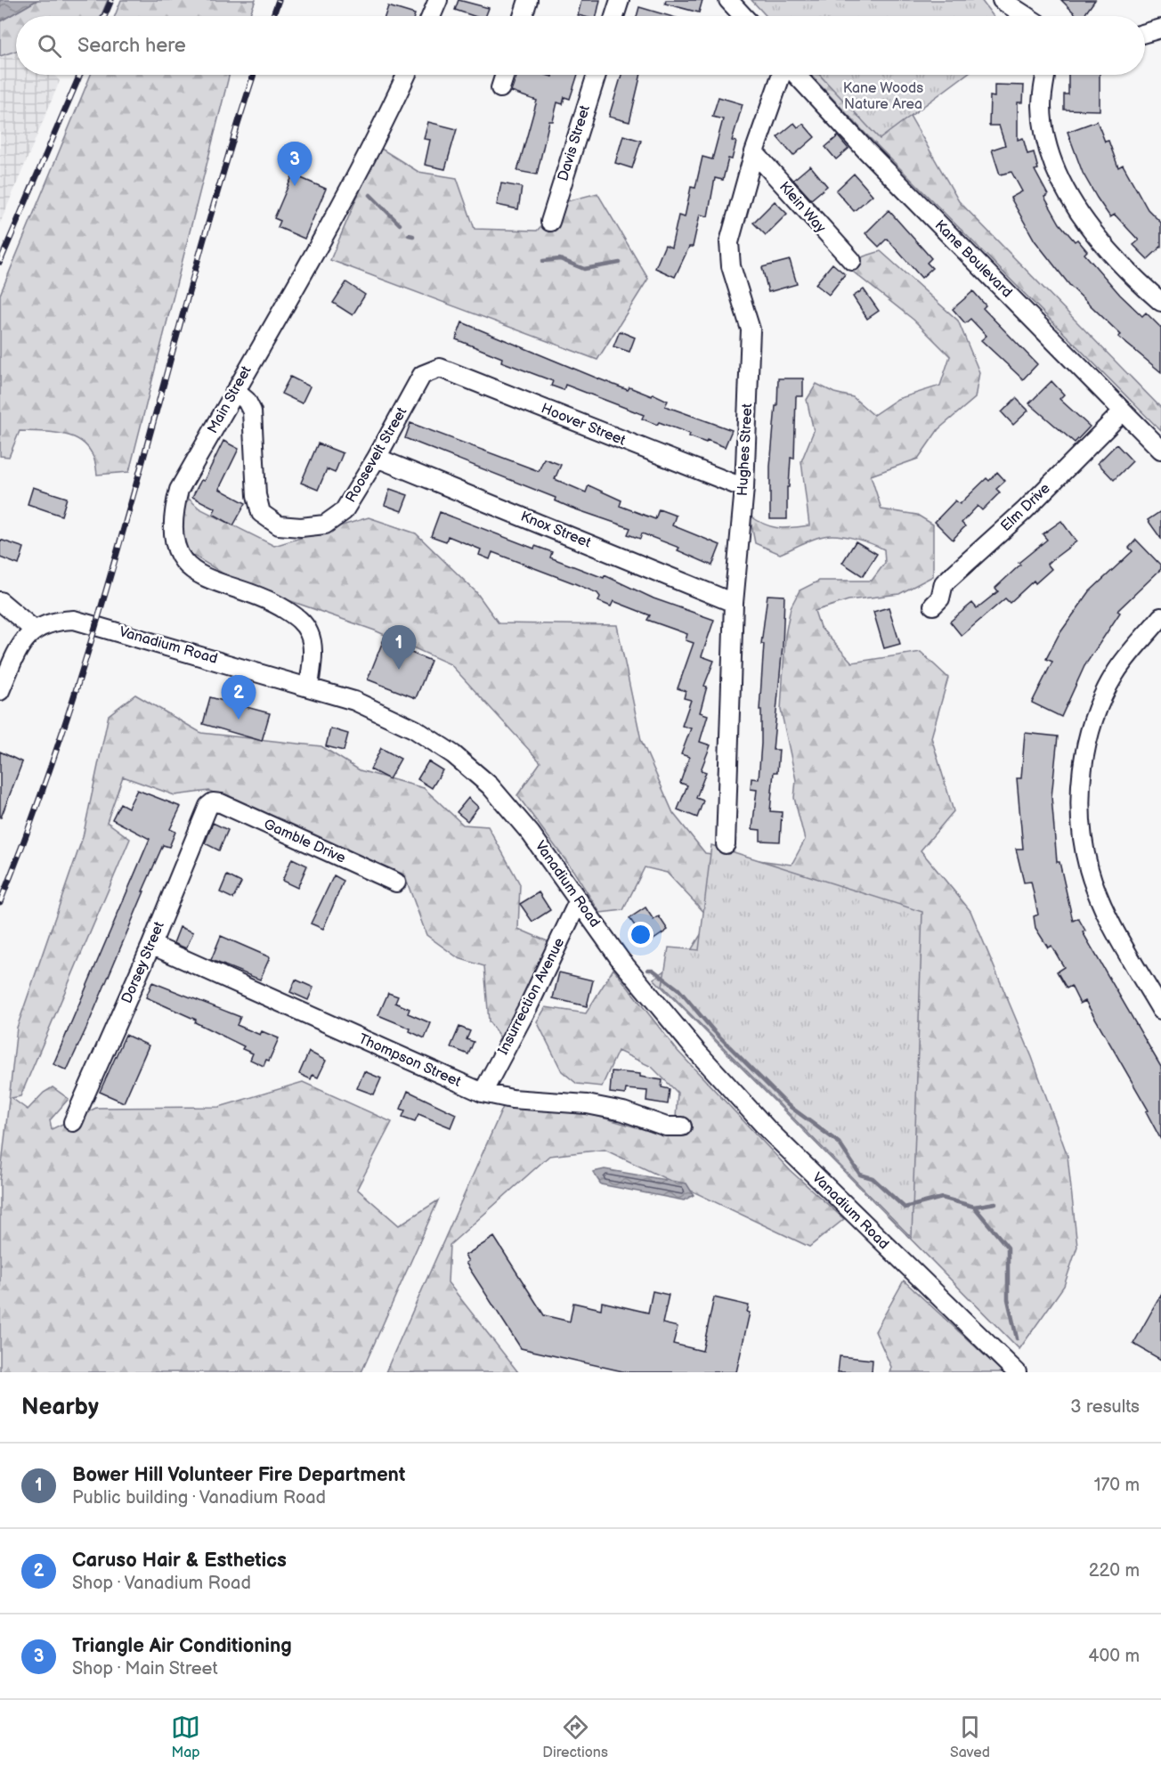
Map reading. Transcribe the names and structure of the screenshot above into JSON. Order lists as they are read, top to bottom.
{
  "streets": {
    "street": [
      "Davis Street",
      "Klein Way",
      "Kane Boulevard",
      "Main Street",
      "Hoover Street",
      "Hughes Street",
      "Roosevelt Street",
      "Elm Drive",
      "Knox Street",
      "Vanadium Road",
      "Gamble Drive",
      "Dorsey Street",
      "Insurrection Avenue",
      "Thompson Street"
    ]
  },
  "crossings": [
    ["Klein Way", "Hughes Street"],
    ["Kane Boulevard", "Elm Drive"],
    ["Main Street", "Roosevelt Street"],
    ["Main Street", "Vanadium Road"],
    ["Hoover Street", "Hughes Street"],
    ["Hoover Street", "Roosevelt Street"],
    ["Hughes Street", "Knox Street"],
    ["Roosevelt Street", "Knox Street"],
    ["Vanadium Road", "Insurrection Avenue"],
    ["Gamble Drive", "Dorsey Street"],
    ["Dorsey Street", "Thompson Street"],
    ["Insurrection Avenue", "Thompson Street"]
  ],
  "parks": ["Kane Woods Nature Area"],
  "page": {
    "search": "Search here",
    "pins": ["3", "1", "2"],
    "heading": ["Nearby", "3 results"],
    "list": [
      {
        "mark": "1",
        "name": "Bower Hill Volunteer Fire Department",
        "note": "Public building · Vanadium Road",
        "value": "170 m"
      },
      {
        "mark": "2",
        "name": "Caruso Hair & Esthetics",
        "note": "Shop · Vanadium Road",
        "value": "220 m"
      },
      {
        "mark": "3",
        "name": "Triangle Air Conditioning",
        "note": "Shop · Main Street",
        "value": "400 m"
      }
    ],
    "nav": ["Map", "Directions", "Saved"]
  }
}
